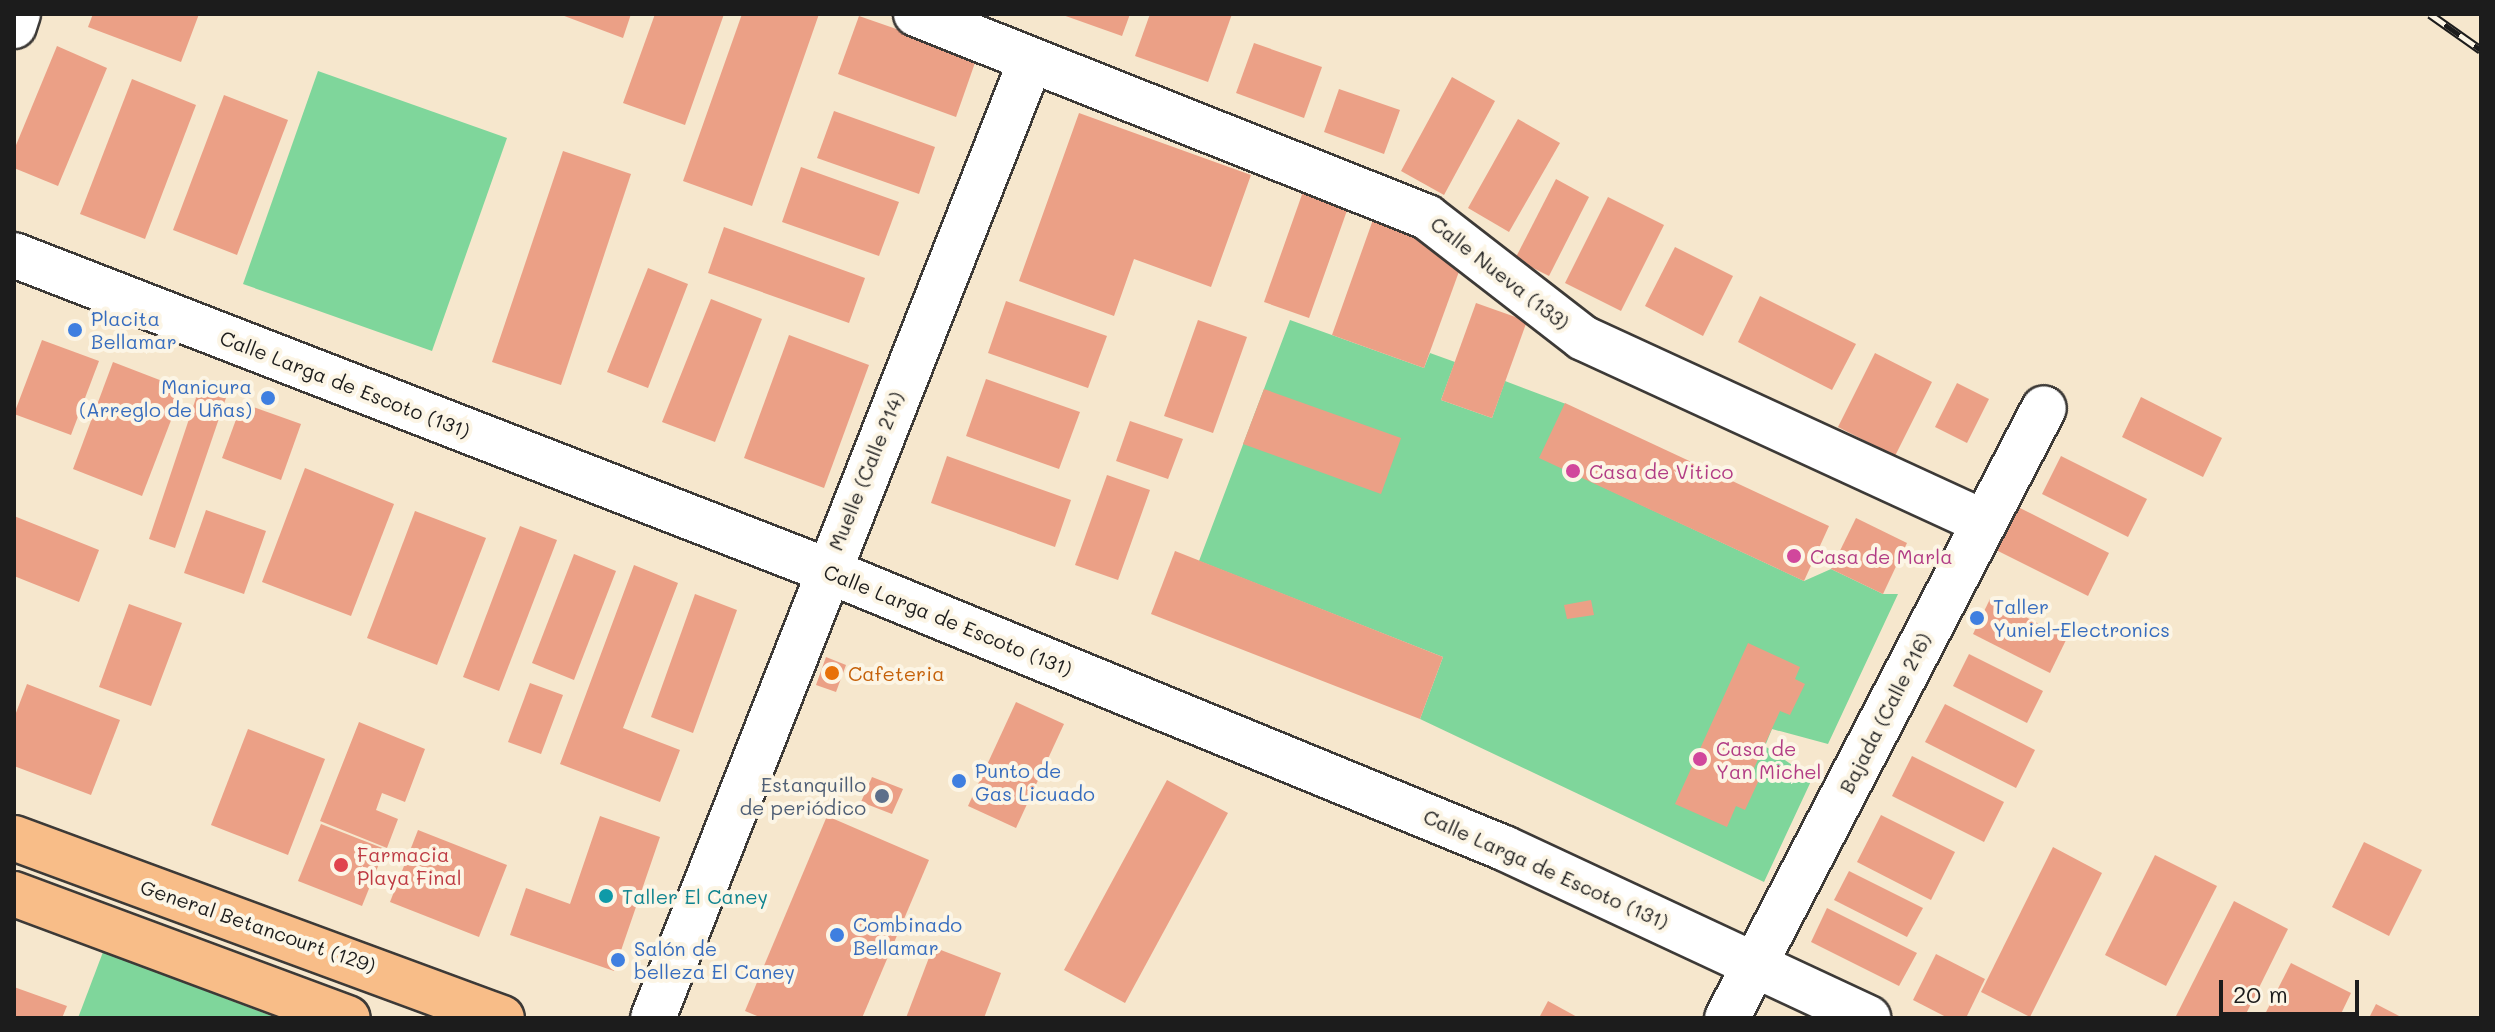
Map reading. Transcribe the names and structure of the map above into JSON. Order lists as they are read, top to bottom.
{
  "streets": {
    "highway": ["General Betancourt (129)"],
    "street": [
      "Calle Nueva (133)",
      "Calle Larga de Escoto (131)",
      "Muelle (Calle 214)",
      "Bajada (Calle 216)"
    ]
  },
  "crossings": [
    ["Calle Nueva (133)", "Muelle (Calle 214)"],
    ["Calle Nueva (133)", "Bajada (Calle 216)"],
    ["Calle Larga de Escoto (131)", "Muelle (Calle 214)"],
    ["Calle Larga de Escoto (131)", "Bajada (Calle 216)"]
  ],
  "places": [
    "Placita Bellamar",
    "Manicura (Arreglo de Uñas)",
    "Casa de Vitico",
    "Casa de Marla",
    "Taller Yuniel-Electronics",
    "Cafeteria",
    "Casa de Yan Michel",
    "Punto de Gas Licuado",
    "Estanquillo de periódico",
    "Farmacia Playa Final",
    "Taller El Caney",
    "Combinado Bellamar",
    "Salón de belleza El Caney"
  ],
  "scale_bar": "20 m"
}
